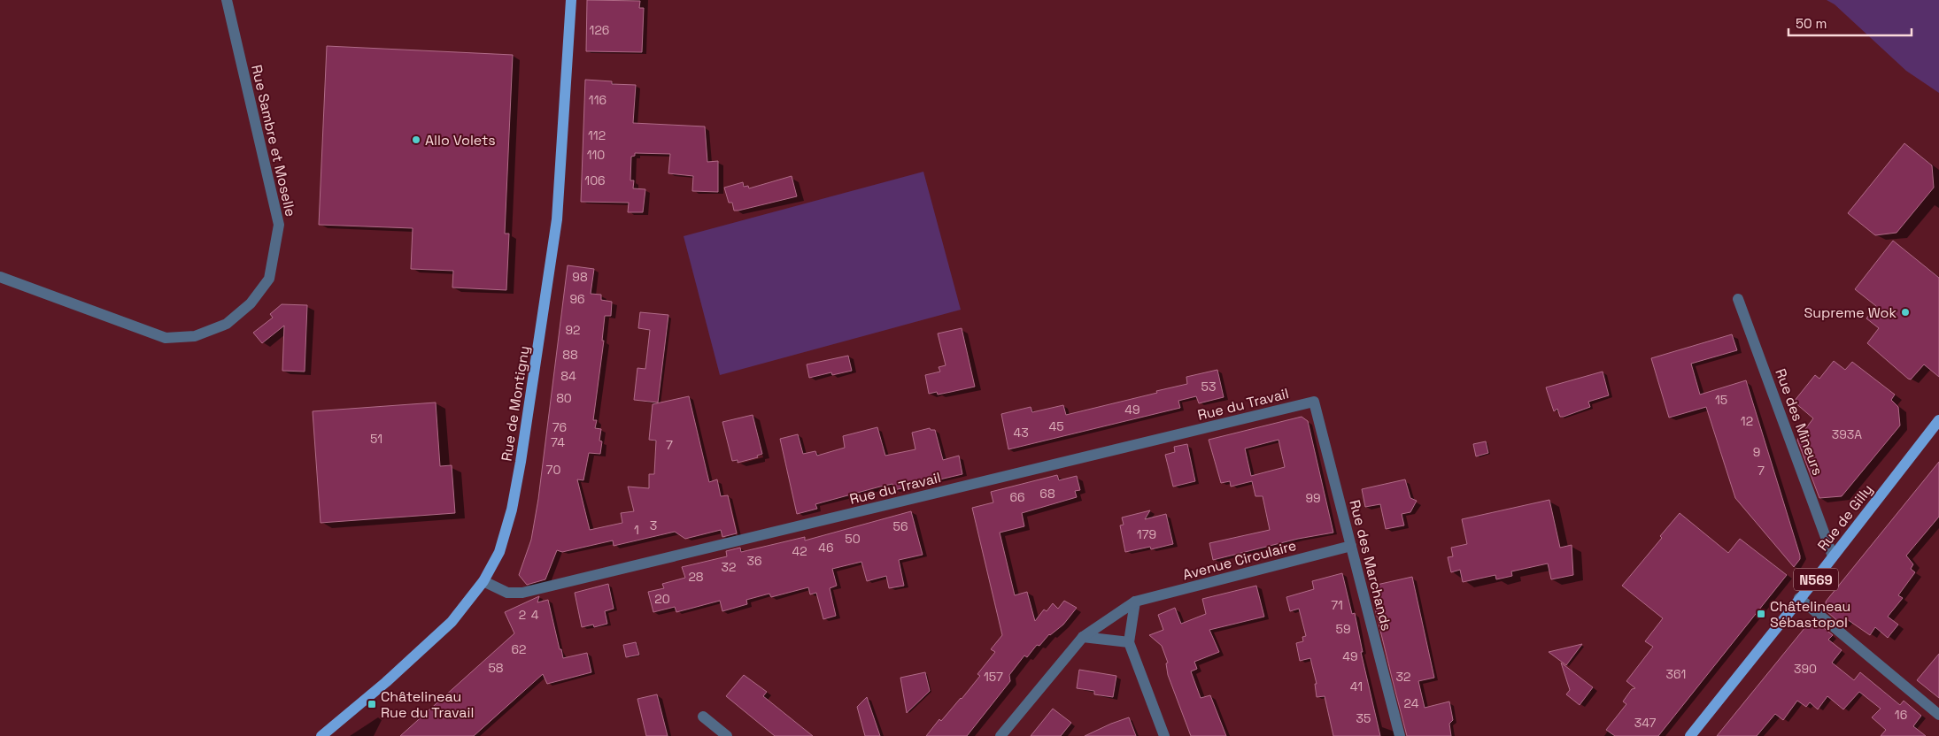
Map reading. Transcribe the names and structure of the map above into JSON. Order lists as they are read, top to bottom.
{
  "streets": {
    "main road": ["Rue de Montigny", "Rue de Gilly", "N569"],
    "street": [
      "Rue Sambre et Moselle",
      "Rue du Travail",
      "Rue des Mineurs",
      "Avenue Circulaire",
      "Rue des Marchands"
    ]
  },
  "crossings": [
    ["Rue de Montigny", "Rue du Travail"],
    ["Rue du Travail", "Rue des Marchands"],
    ["Rue des Mineurs", "Rue de Gilly"],
    ["Avenue Circulaire", "Rue des Marchands"]
  ],
  "places": {
    "other": ["Allo Volets", "Supreme Wok"],
    "transit": ["Châtelineau Sébastopol", "Châtelineau Rue du Travail"]
  },
  "house_numbers": [
    "126",
    "116",
    "112",
    "110",
    "106",
    "98",
    "96",
    "92",
    "88",
    "84",
    "53",
    "80",
    "15",
    "49",
    "12",
    "45",
    "76",
    "43",
    "393A",
    "51",
    "74",
    "7",
    "9",
    "70",
    "7",
    "68",
    "66",
    "99",
    "3",
    "56",
    "1",
    "179",
    "50",
    "46",
    "42",
    "36",
    "32",
    "28",
    "20",
    "71",
    "2",
    "4",
    "59",
    "62",
    "49",
    "58",
    "390",
    "361",
    "157",
    "32",
    "41",
    "24",
    "16",
    "35",
    "347"
  ],
  "scale_bar": "50 m"
}
